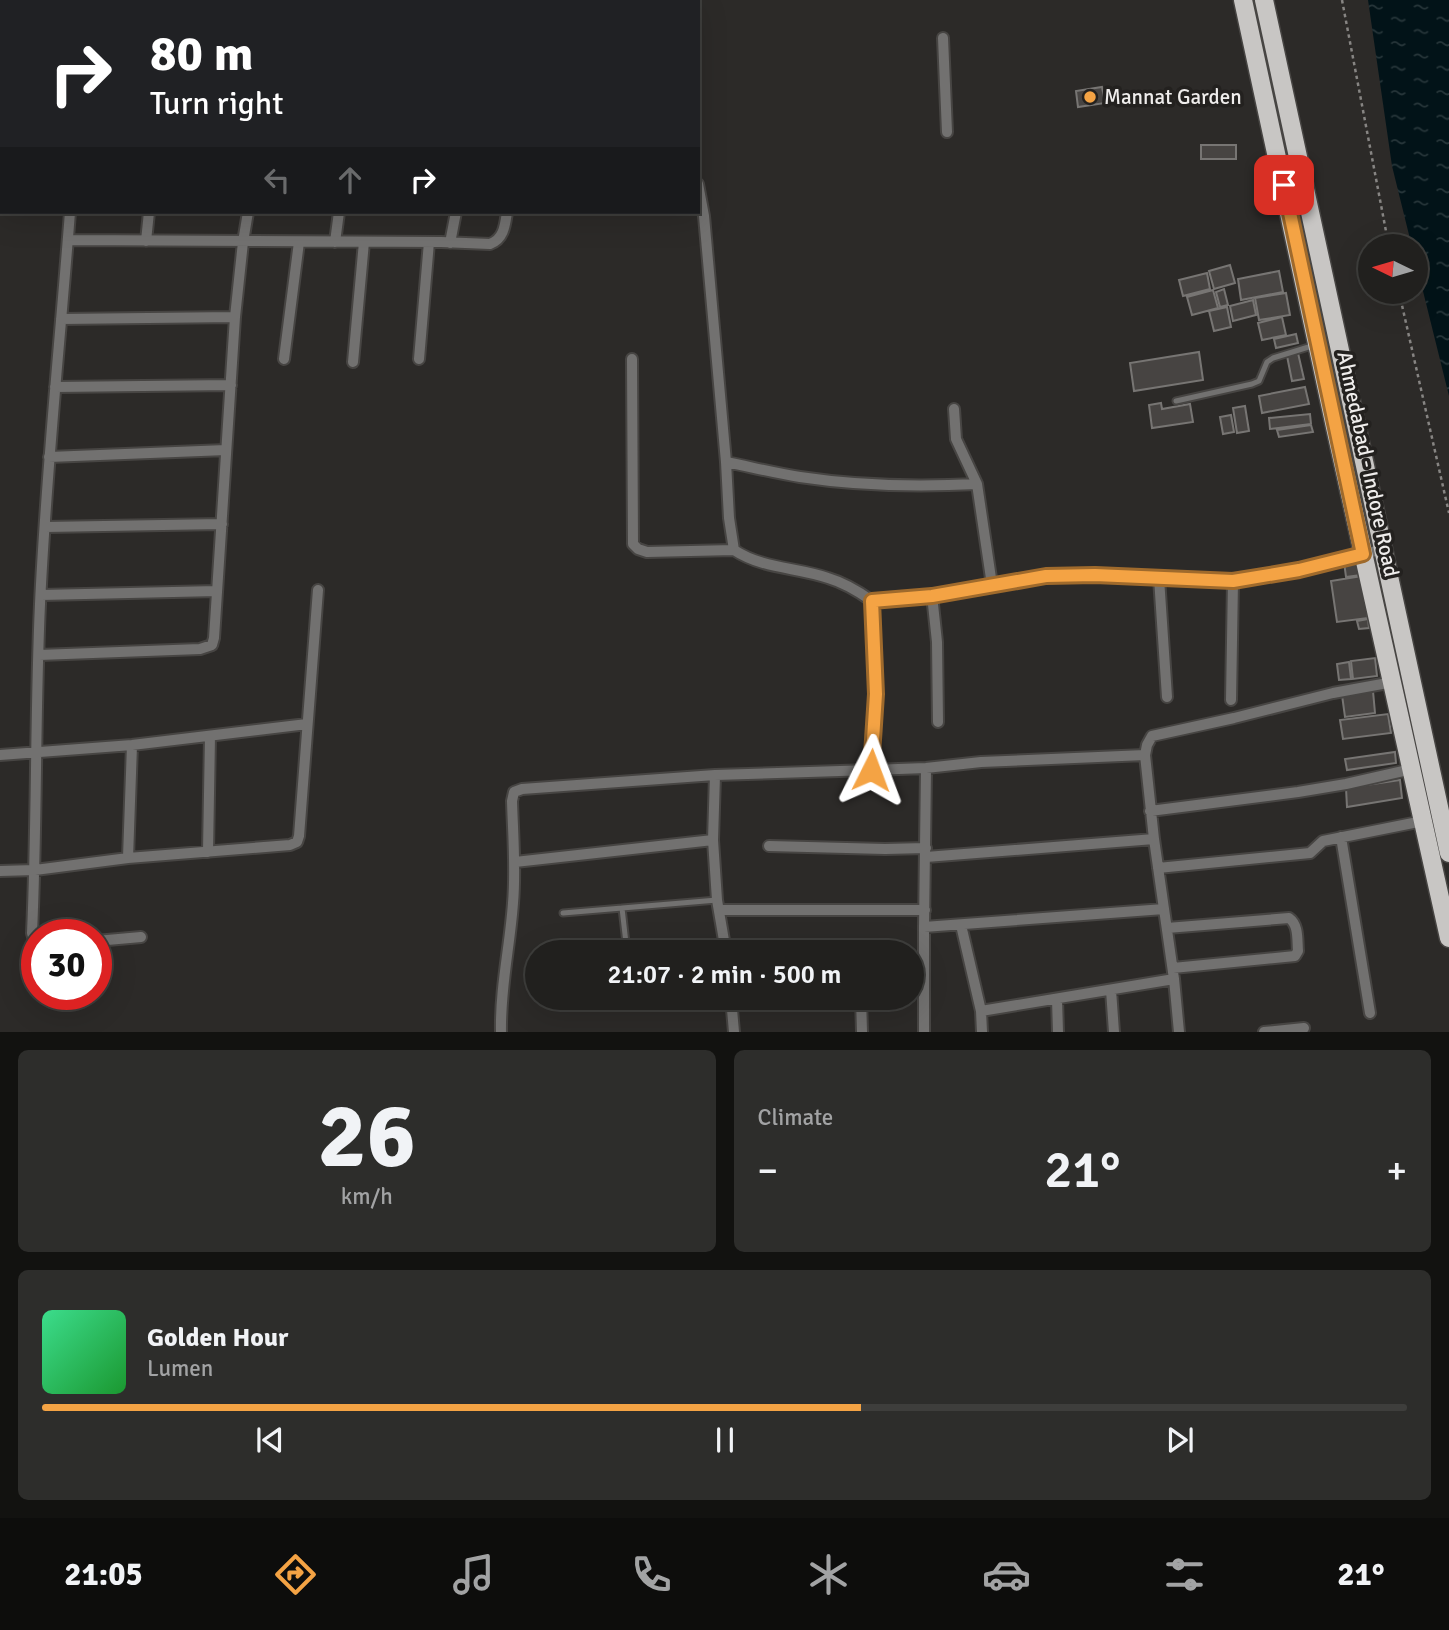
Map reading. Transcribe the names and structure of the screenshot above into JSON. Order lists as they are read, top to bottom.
{
  "streets": {
    "highway": ["Ahmedabad - Indore Road"]
  },
  "places": ["Mannat Garden"],
  "north": "left",
  "page": {
    "turn": ["80 m", "Turn right"],
    "limit": "30",
    "trip": "21:07 · 2 min · 500 m",
    "tile": [
      ["26", "km/h"],
      "Climate"
    ],
    "heat": ["−", "21°", "+"],
    "song": ["Golden Hour", "Lumen"],
    "tabs": ["21:05", "21°"]
  }
}
